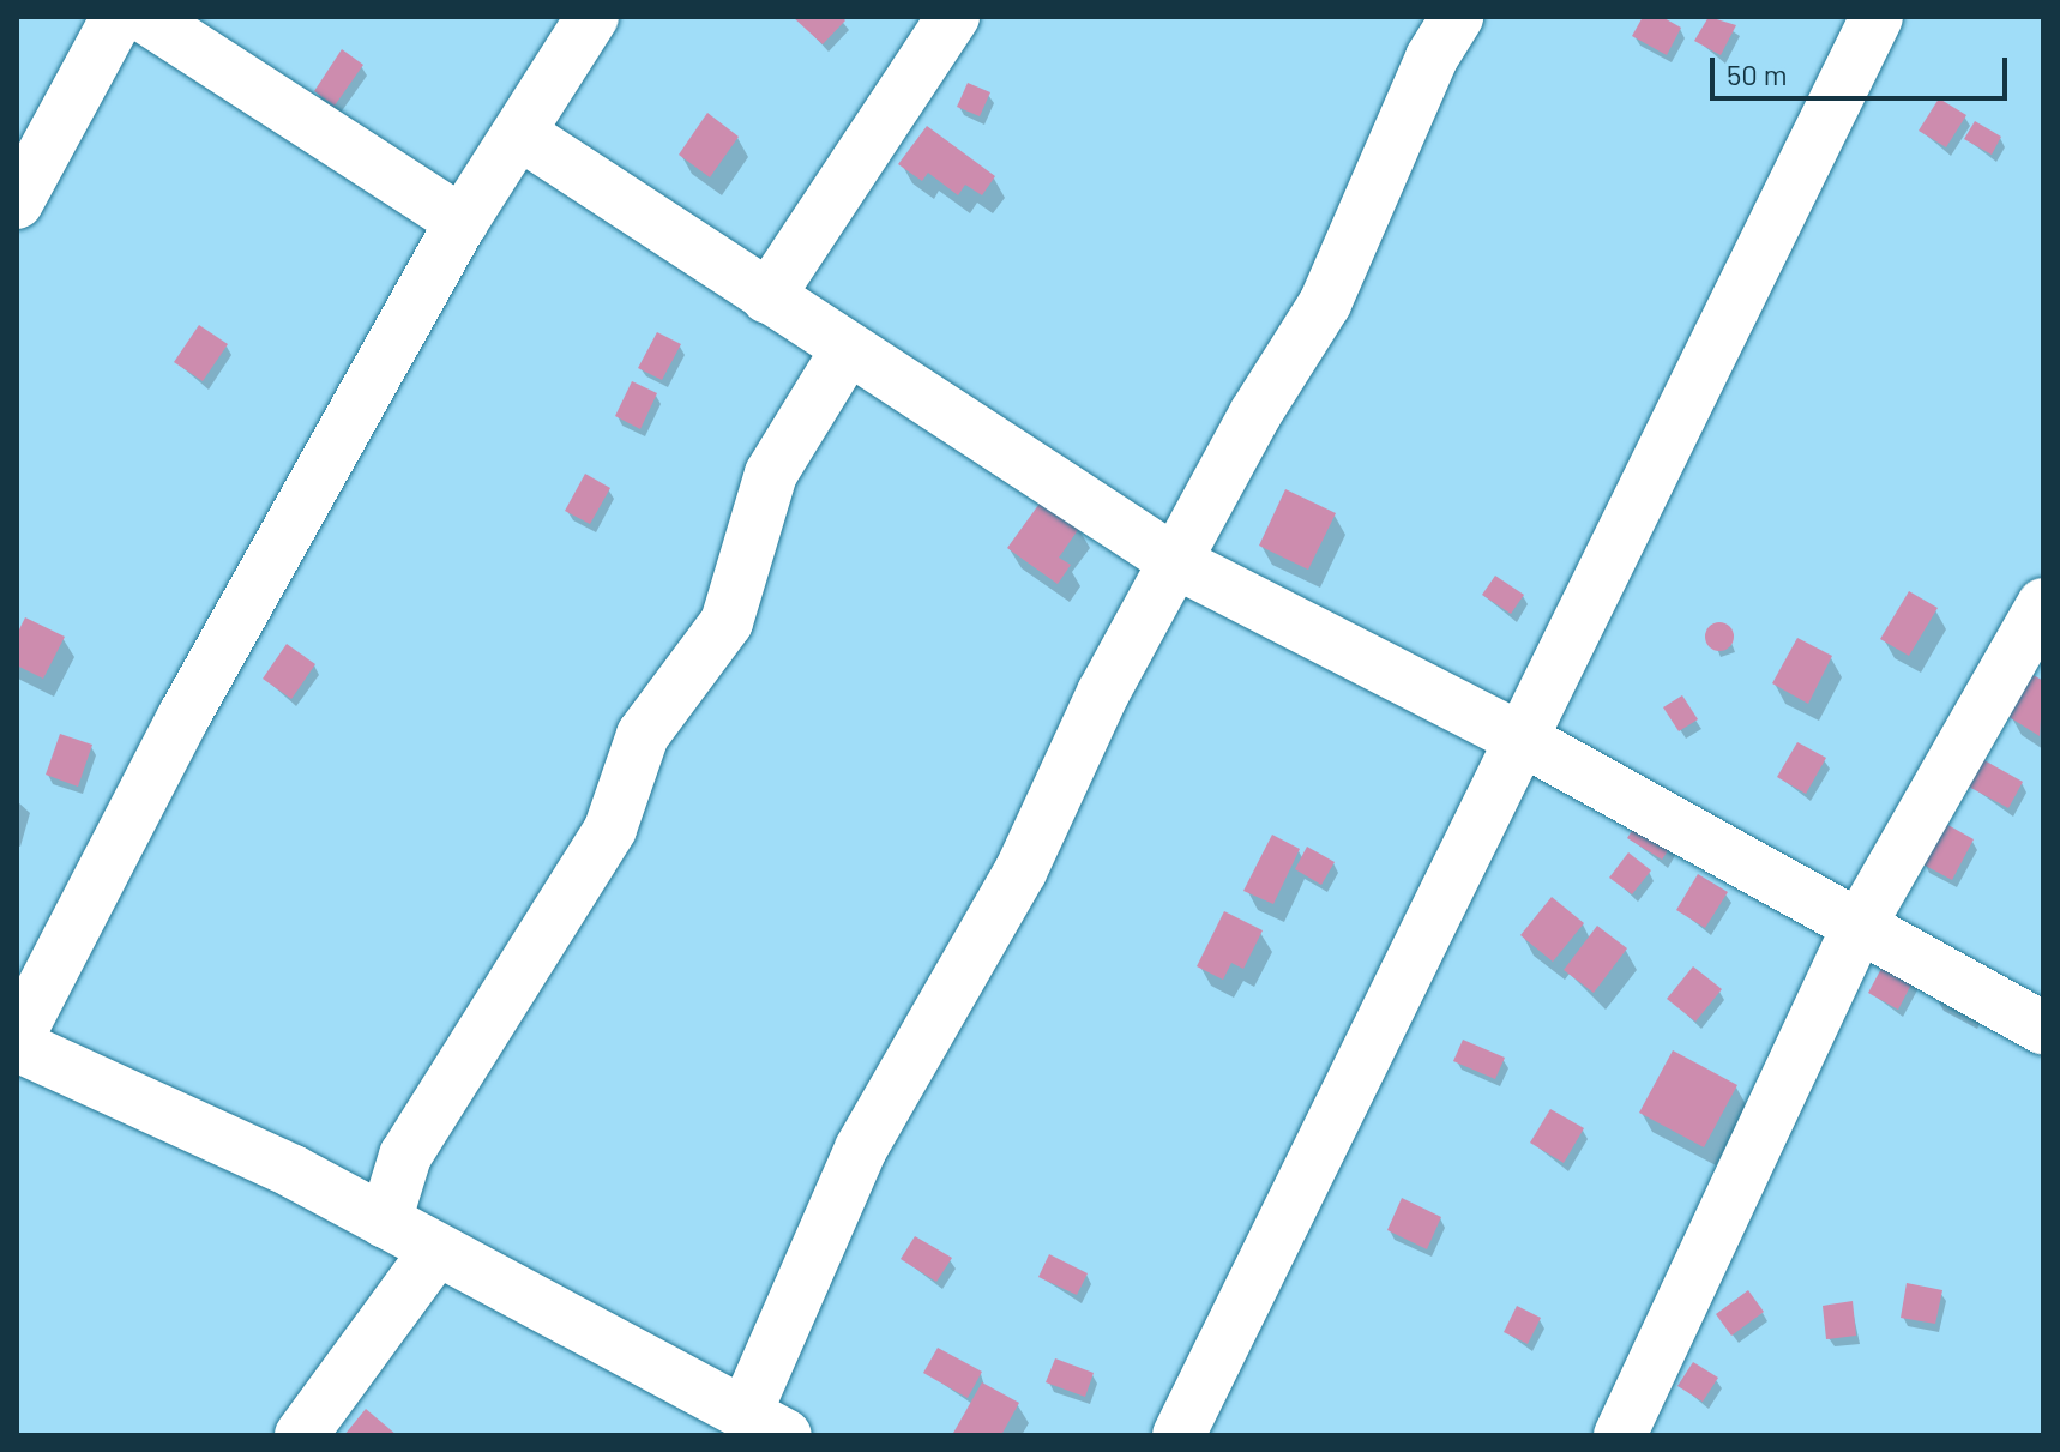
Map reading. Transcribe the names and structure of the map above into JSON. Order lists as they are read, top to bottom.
{
  "scale_bar": "50 m"
}
